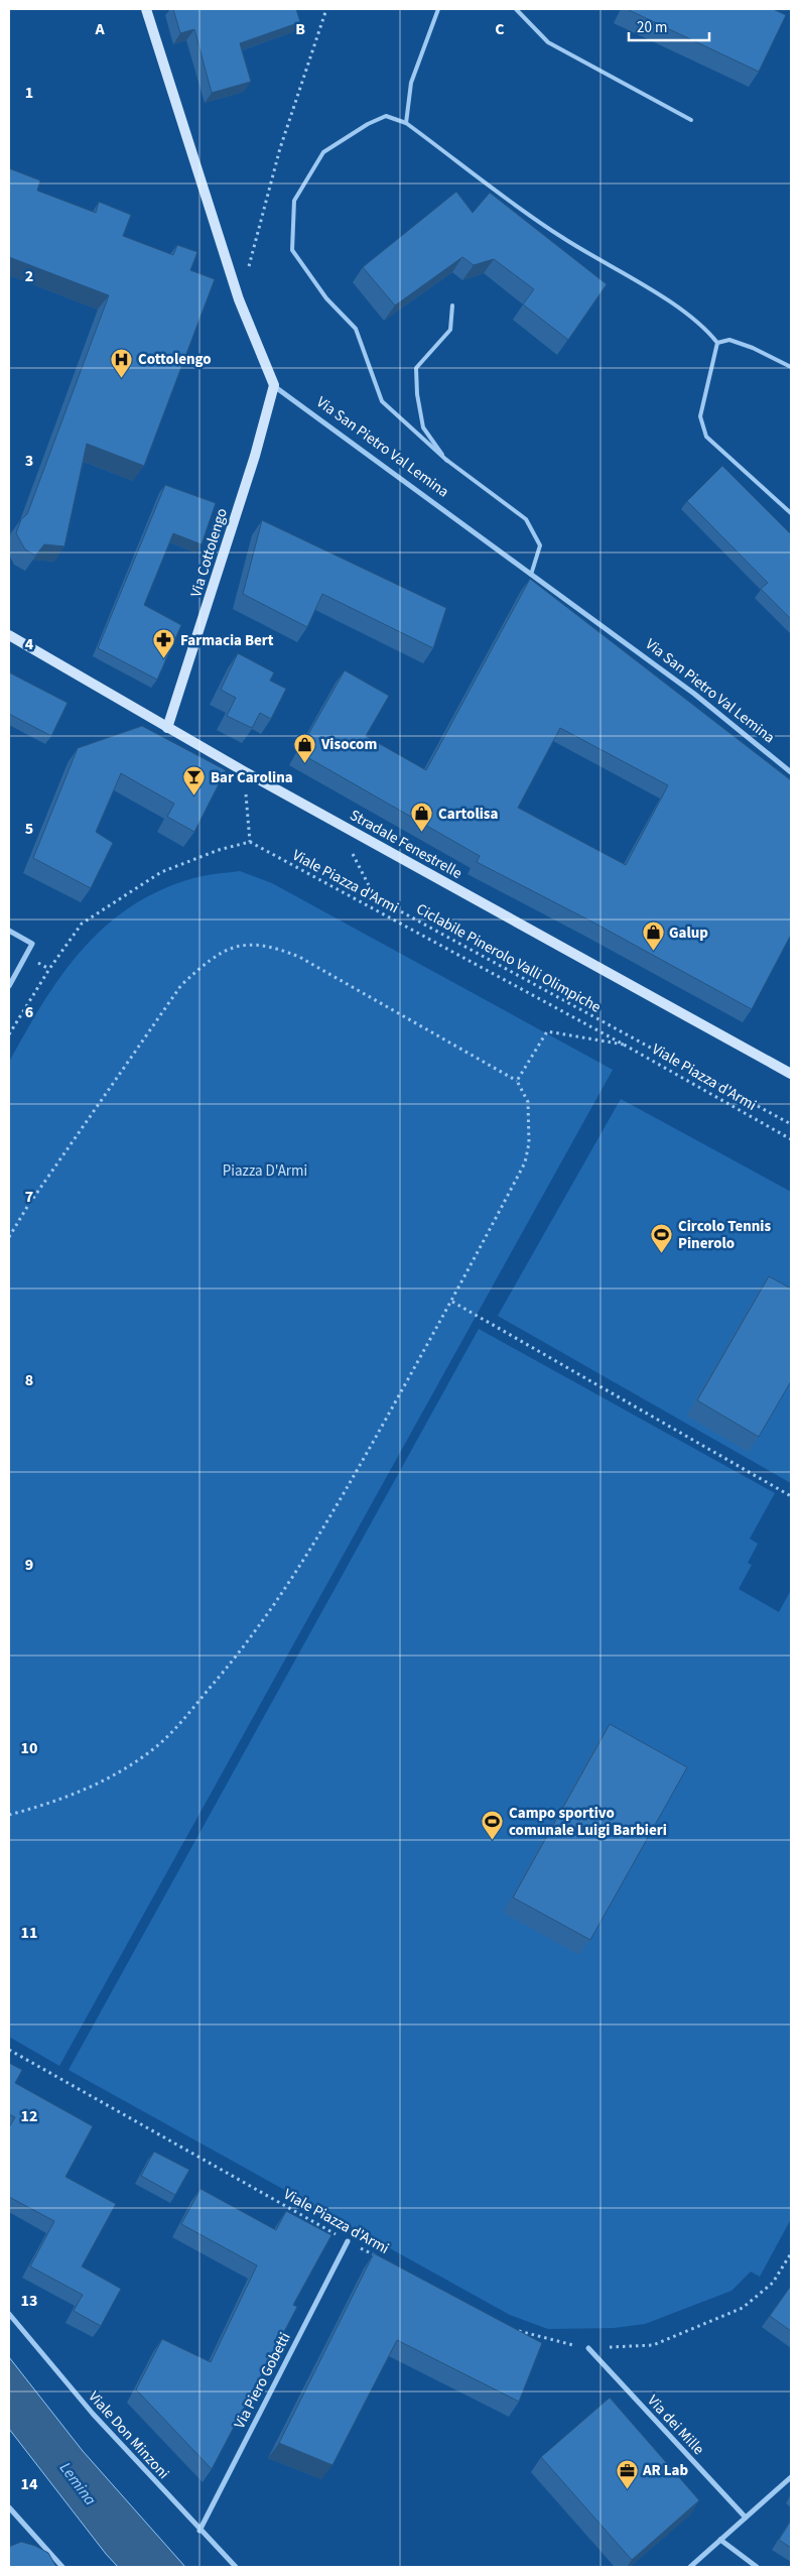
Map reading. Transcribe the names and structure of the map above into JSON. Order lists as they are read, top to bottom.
{
  "streets": {
    "main road": ["Via Cottolengo", "Stradale Fenestrelle"],
    "street": [
      "Via San Pietro Val Lemina",
      "Via Piero Gobetti",
      "Via dei Mille",
      "Viale Don Minzoni"
    ],
    "path": ["Viale Piazza d'Armi", "Ciclabile Pinerolo Valli Olimpiche"]
  },
  "crossings": [
    ["Via San Pietro Val Lemina", "Via Cottolengo"],
    ["Via Cottolengo", "Stradale Fenestrelle"],
    ["Viale Piazza d'Armi", "Via Piero Gobetti"],
    ["Via Piero Gobetti", "Viale Don Minzoni"]
  ],
  "water": ["Lemina"],
  "parks": ["Piazza D'Armi"],
  "places": {
    "hospital": ["Cottolengo"],
    "pharmacy": ["Farmacia Bert"],
    "shop": ["Visocom", "Cartolisa", "Galup"],
    "bar": ["Bar Carolina"],
    "sports": ["Circolo Tennis Pinerolo", "Campo sportivo comunale Luigi Barbieri"],
    "office": ["AR Lab"]
  },
  "scale_bar": "20 m",
  "grid": {
    "columns": ["A", "B", "C"],
    "rows": [
      "1",
      "2",
      "3",
      "4",
      "5",
      "6",
      "7",
      "8",
      "9",
      "10",
      "11",
      "12",
      "13",
      "14"
    ]
  }
}
